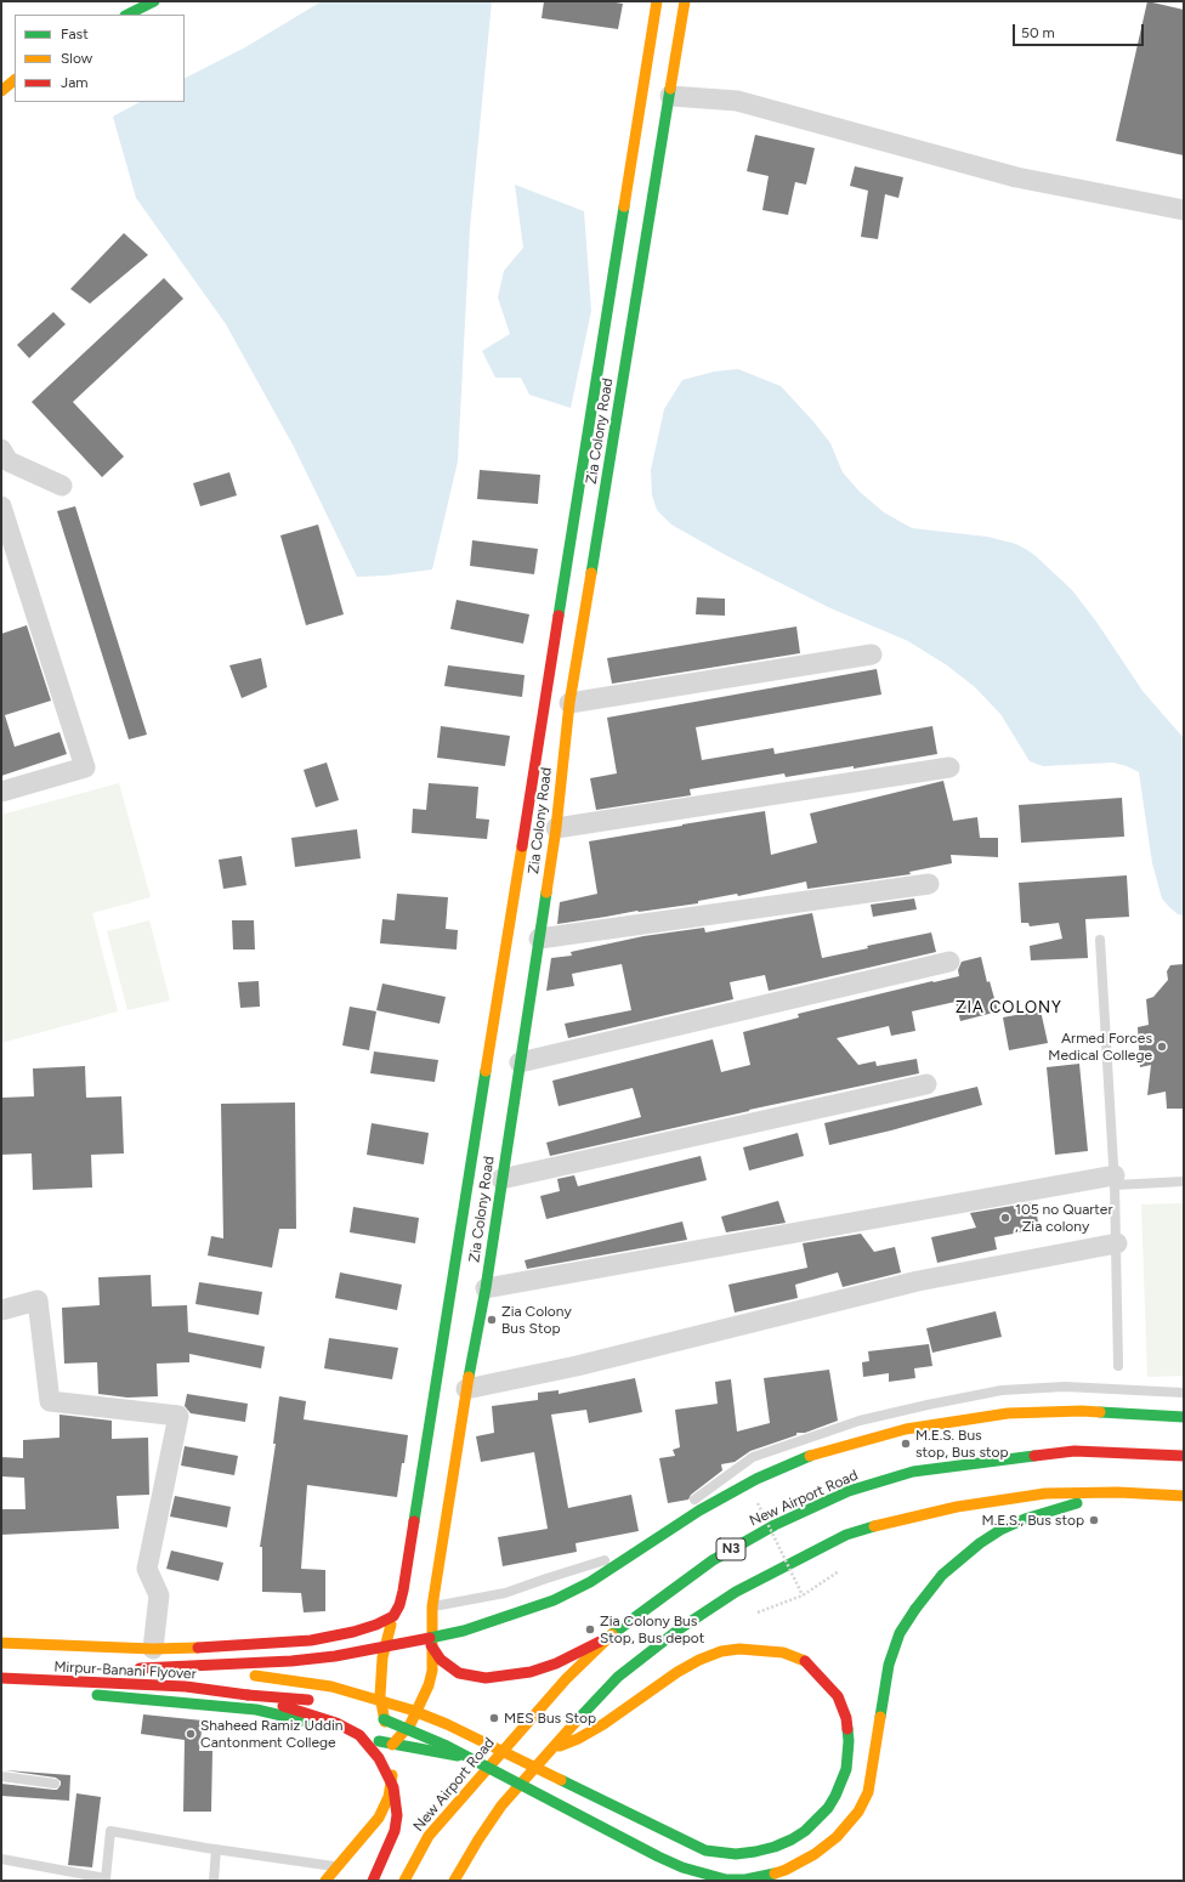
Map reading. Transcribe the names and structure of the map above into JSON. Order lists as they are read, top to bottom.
{
  "streets": {
    "main road": [
      "Zia Colony Road",
      "New Airport Road",
      "N3",
      "Mirpur-Banani Flyover"
    ]
  },
  "districts": ["ZIA COLONY"],
  "places": [
    "Armed Forces Medical College",
    "105 no Quarter , Zia colony",
    "Zia Colony Bus Stop",
    "M.E.S. Bus stop, Bus stop",
    "M.E.S., Bus stop",
    "Zia Colony Bus Stop, Bus depot",
    "MES Bus Stop",
    "Shaheed Ramiz Uddin Cantonment College"
  ],
  "legend": ["Fast", "Slow", "Jam"],
  "scale_bar": "50 m"
}
